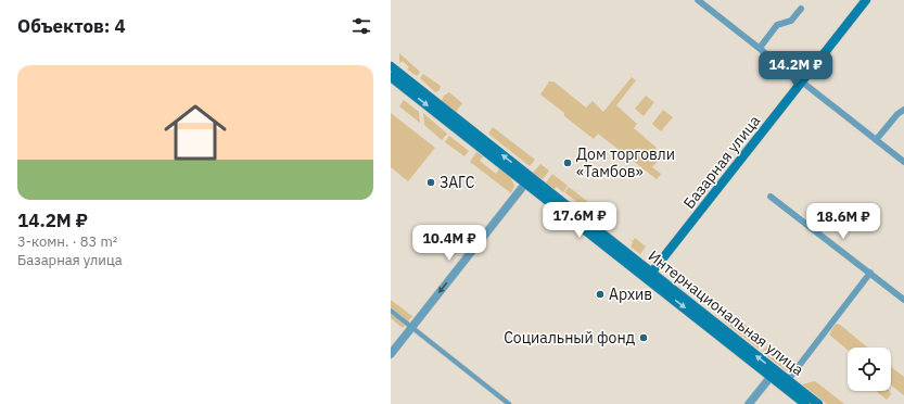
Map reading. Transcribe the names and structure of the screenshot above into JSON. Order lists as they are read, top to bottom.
{
  "streets": {
    "main road": ["Базарная улица", "Интернациональная улица"]
  },
  "crossings": [
    ["Базарная улица", "Интернациональная улица"]
  ],
  "places": [
    "Дом торговли «Тамбов»",
    "ЗАГС",
    "Архив",
    "Социальный фонд"
  ],
  "page": {
    "heading": "Объектов: 4",
    "price": [
      "14.2M ₽",
      "17.6M ₽",
      "18.6M ₽",
      "10.4M ₽"
    ],
    "list": [
      {
        "name": "14.2M ₽",
        "note": "3-комн. · 83 m² · Базарная улица"
      }
    ]
  }
}
